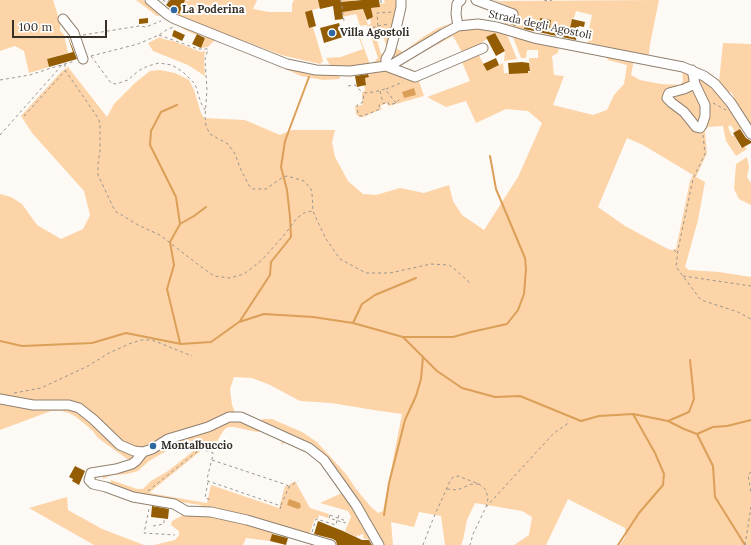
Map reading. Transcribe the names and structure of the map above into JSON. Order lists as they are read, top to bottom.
{
  "streets": {
    "street": ["Strada degli Agostoli"]
  },
  "places": ["La Poderina", "Villa Agostoli", "Montalbuccio"],
  "scale_bar": "100 m"
}
